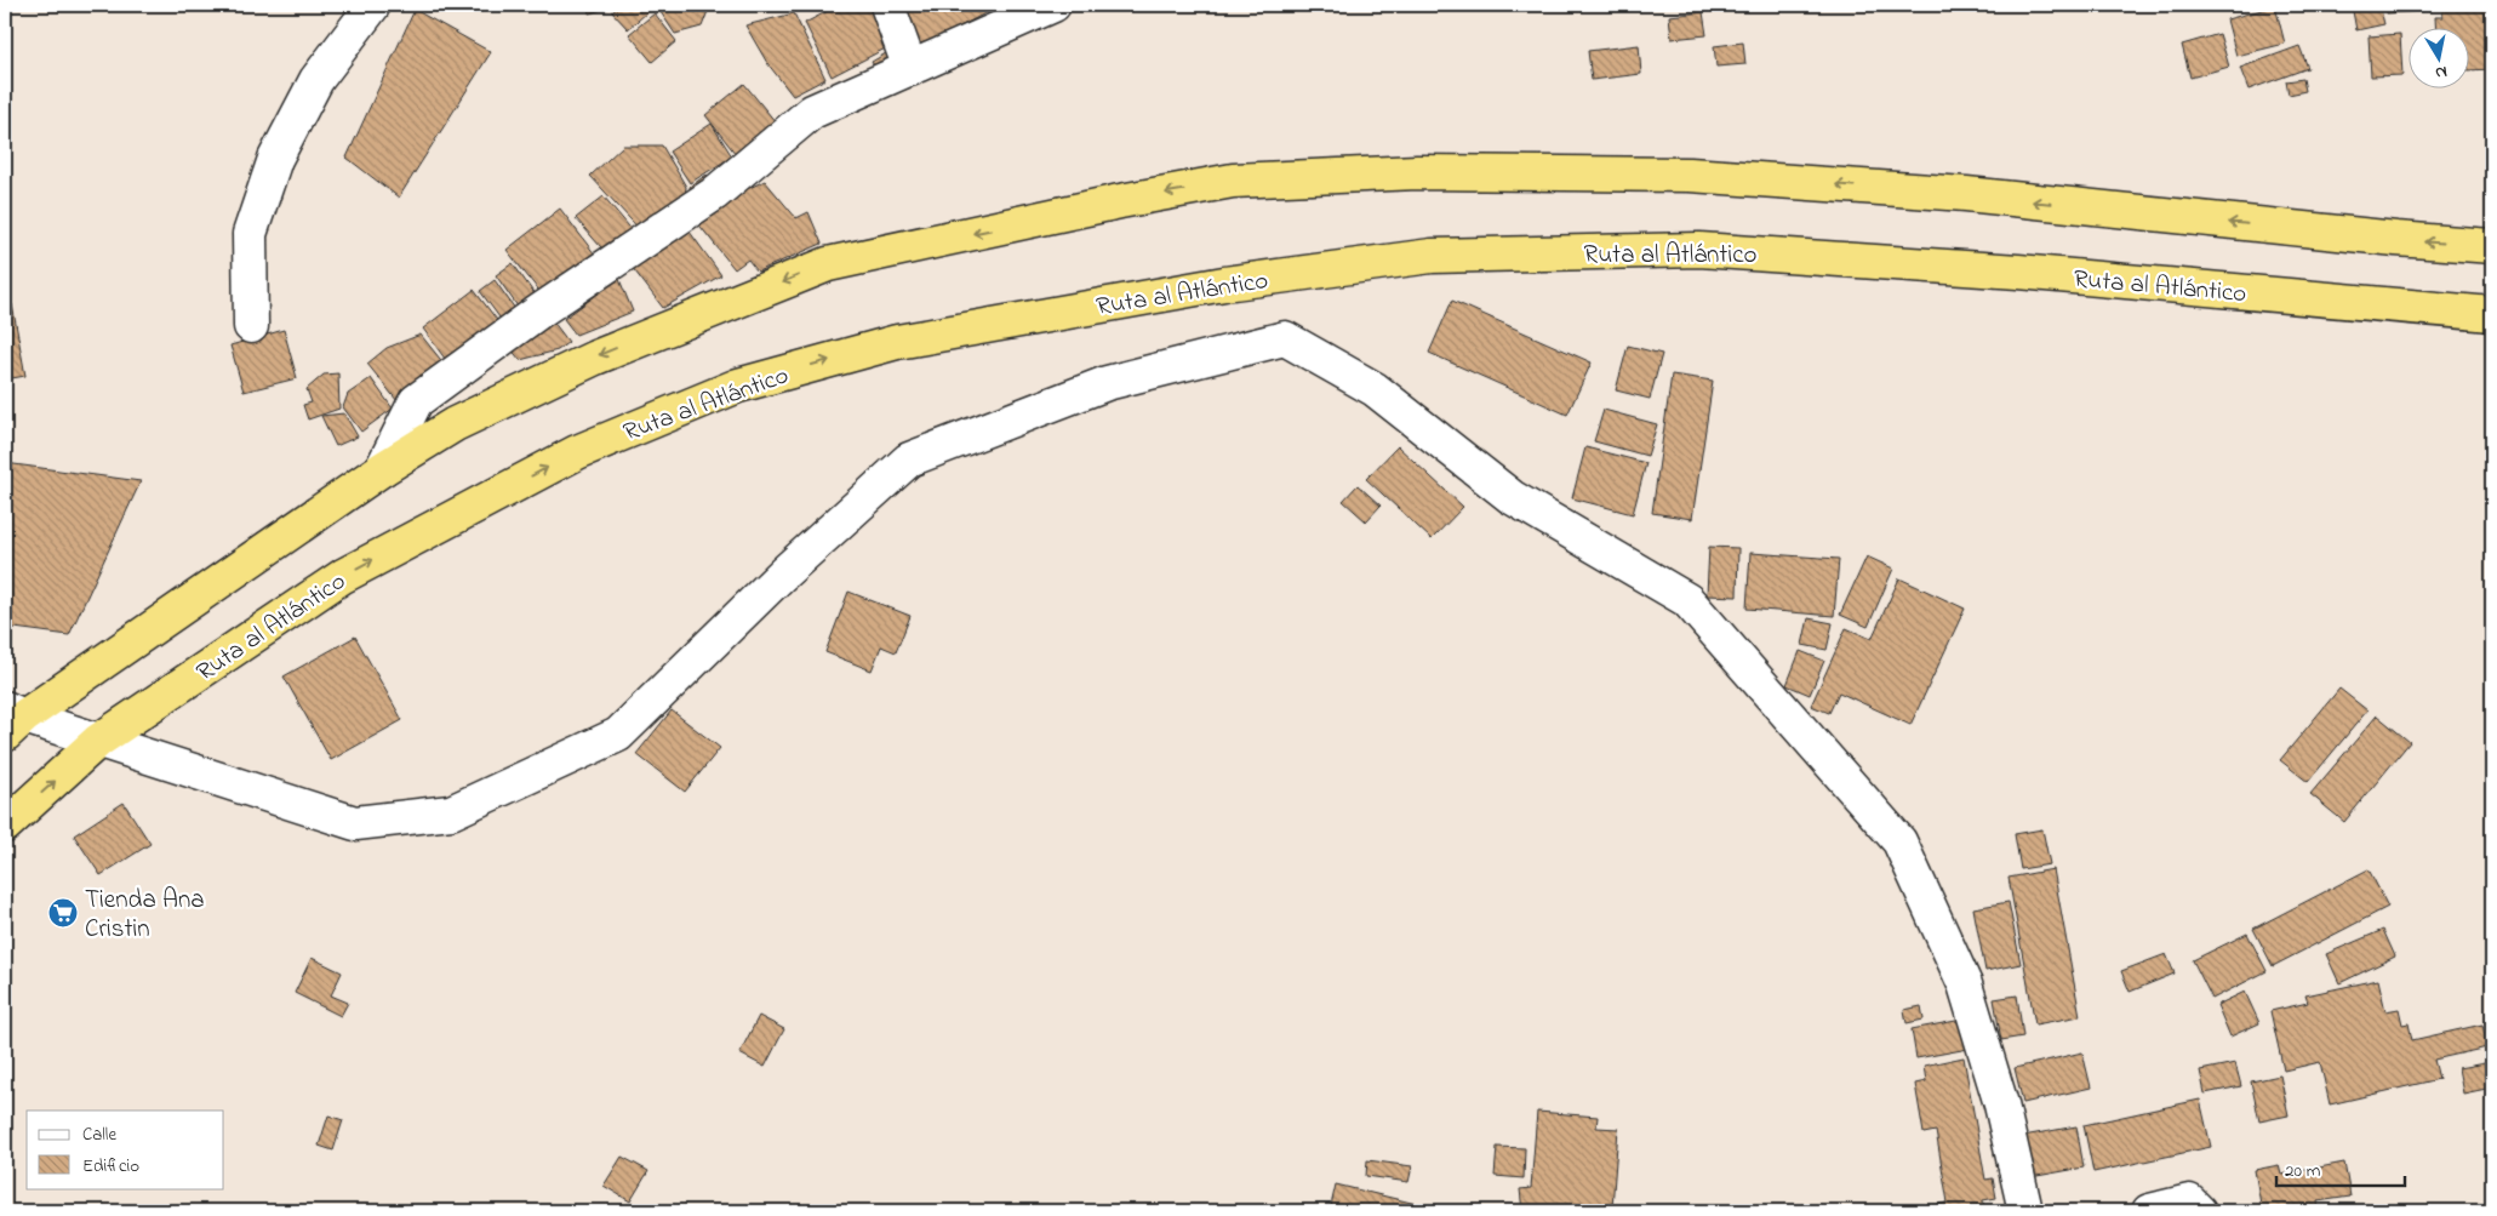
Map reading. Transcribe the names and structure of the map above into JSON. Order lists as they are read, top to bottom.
{
  "streets": {
    "highway": ["Ruta al Atlántico"]
  },
  "places": {
    "supermarket": ["Tienda Ana Cristin"]
  },
  "legend": ["Calle", "Edificio"],
  "scale_bar": "20 m",
  "north": "bottom"
}
